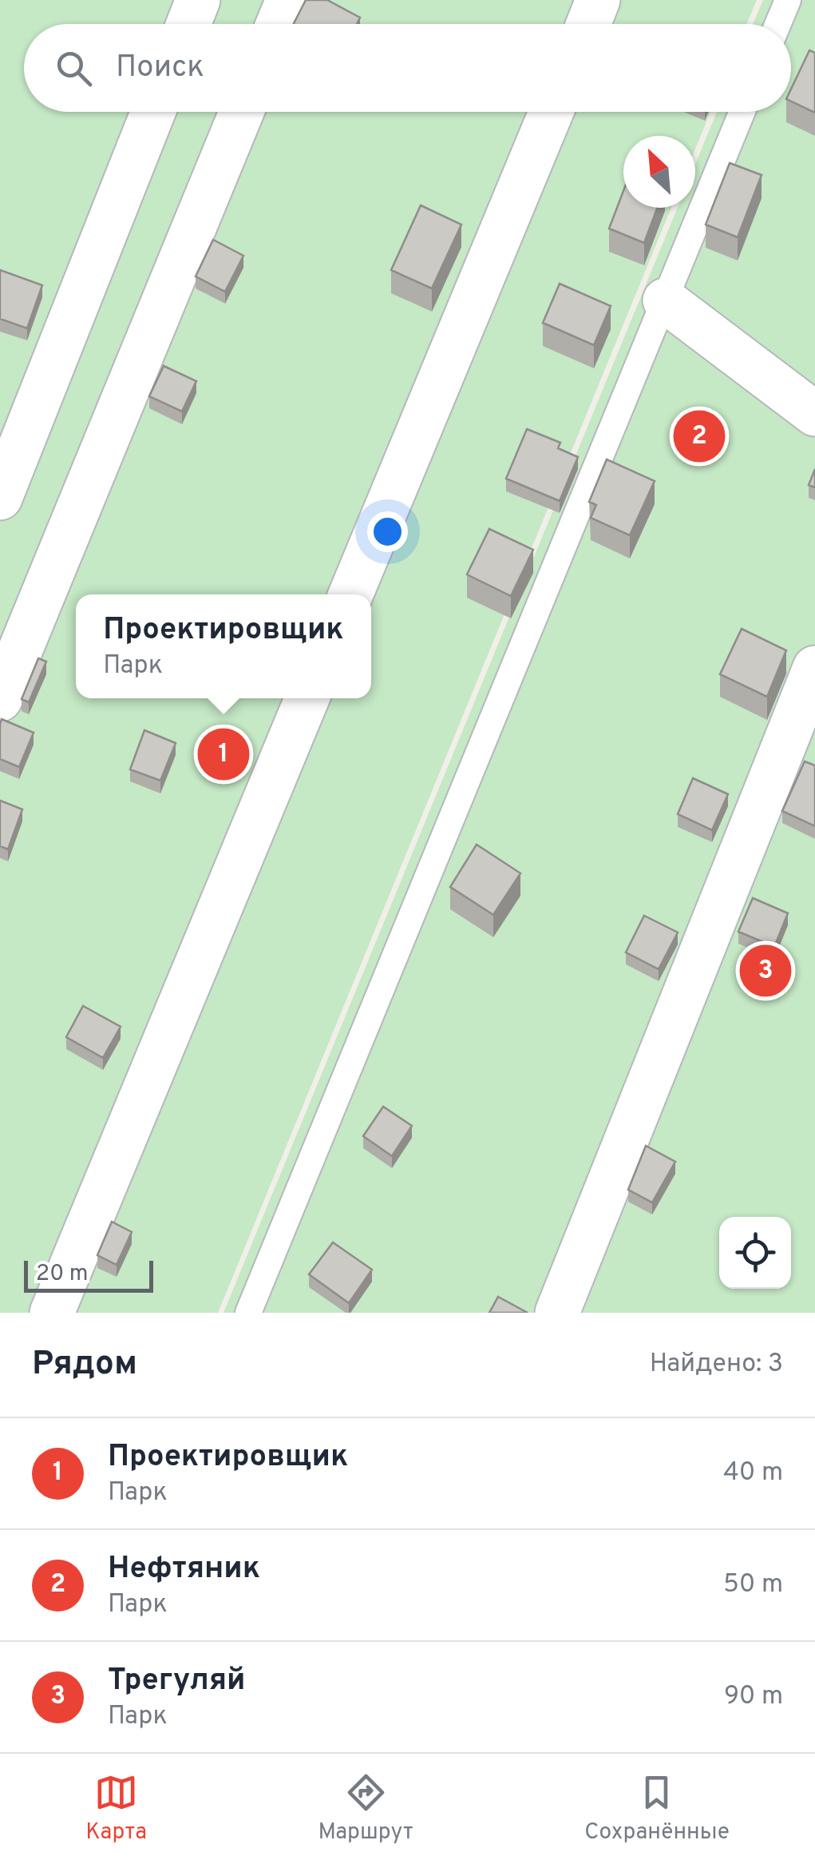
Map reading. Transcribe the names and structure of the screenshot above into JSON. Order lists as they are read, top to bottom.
{
  "scale_bar": "20 m",
  "north": "top left",
  "page": {
    "search": "Поиск",
    "pins": ["2", "1", "3"],
    "popup": ["Проектировщик", "Парк"],
    "scale": "20 m",
    "heading": ["Рядом", "Найдено: 3"],
    "list": [
      {
        "mark": "1",
        "name": "Проектировщик",
        "note": "Парк",
        "value": "40 m"
      },
      {
        "mark": "2",
        "name": "Нефтяник",
        "note": "Парк",
        "value": "50 m"
      },
      {
        "mark": "3",
        "name": "Трегуляй",
        "note": "Парк",
        "value": "90 m"
      }
    ],
    "nav": ["Карта", "Маршрут", "Сохранённые"]
  }
}
